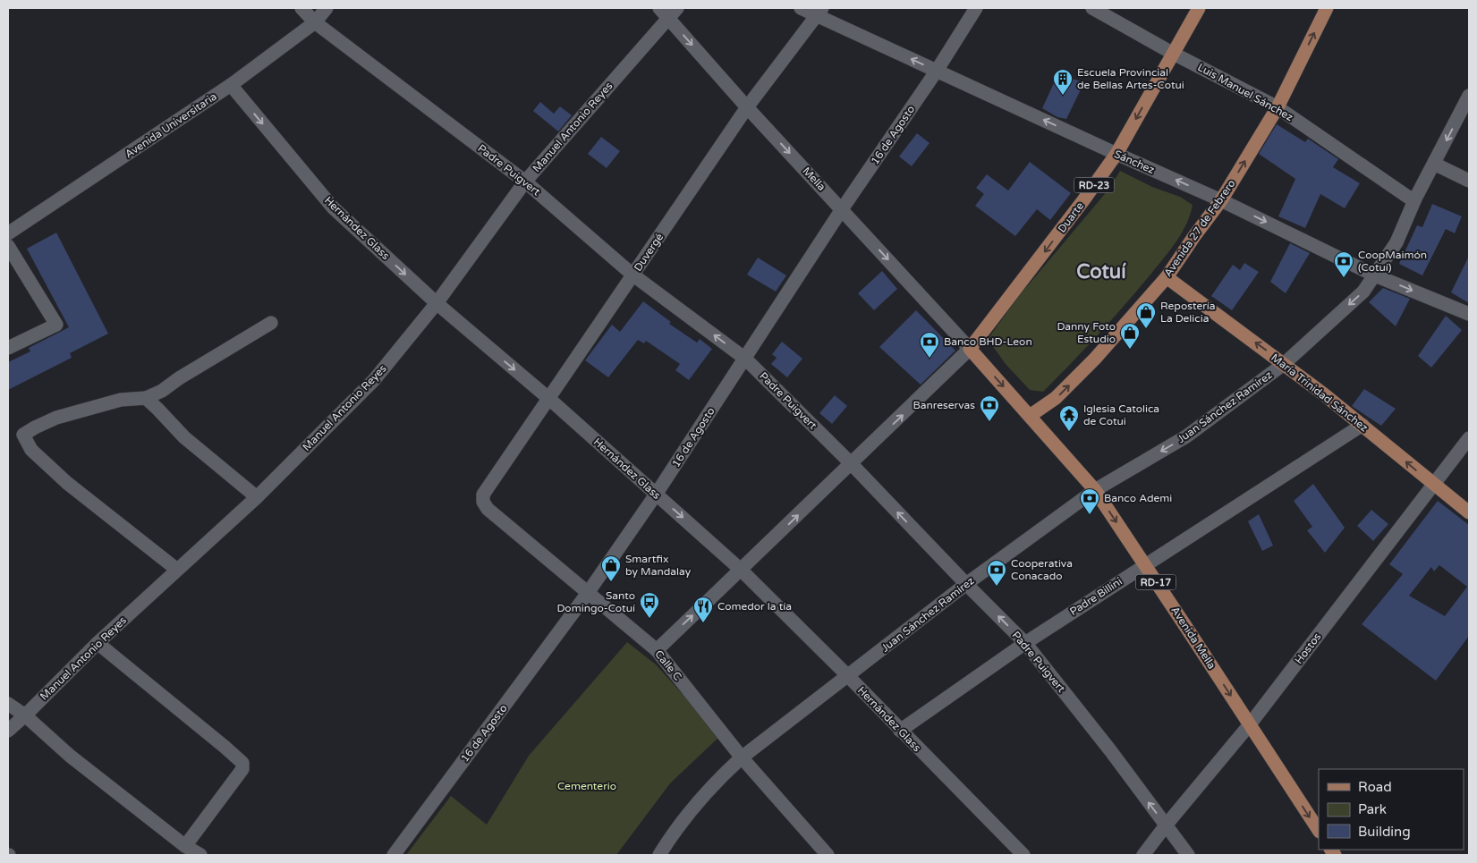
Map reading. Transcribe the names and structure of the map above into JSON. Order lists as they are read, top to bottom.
{
  "streets": {
    "main road": [
      "RD-23",
      "Duarte",
      "Avenida 27 de Febrero",
      "María Trinidad Sánchez",
      "RD-17",
      "Avenida Mella"
    ],
    "street": [
      "Luis Manuel Sánchez",
      "Avenida Universitaria",
      "Manuel Antonio Reyes",
      "16 de Agosto",
      "Sánchez",
      "Padre Puigvert",
      "Mella",
      "Hernández Glass",
      "Duvergé",
      "Juan Sánchez Ramírez",
      "Padre Billini",
      "Hostos",
      "Calle C"
    ]
  },
  "crossings": [
    ["Luis Manuel Sánchez", "Duarte"],
    ["Luis Manuel Sánchez", "Avenida 27 de Febrero"],
    ["Luis Manuel Sánchez", "Juan Sánchez Ramírez"],
    ["Avenida Universitaria", "Padre Puigvert"],
    ["Avenida Universitaria", "Hernández Glass"],
    ["Manuel Antonio Reyes", "Padre Puigvert"],
    ["Manuel Antonio Reyes", "Mella"],
    ["Manuel Antonio Reyes", "Hernández Glass"],
    ["16 de Agosto", "Sánchez"],
    ["16 de Agosto", "Padre Puigvert"],
    ["16 de Agosto", "Mella"],
    ["16 de Agosto", "Hernández Glass"],
    ["16 de Agosto", "Calle C"],
    ["Sánchez", "Duarte"],
    ["Sánchez", "Avenida 27 de Febrero"],
    ["Sánchez", "Duvergé"],
    ["Sánchez", "Juan Sánchez Ramírez"],
    ["Padre Puigvert", "Duvergé"],
    ["Padre Puigvert", "Juan Sánchez Ramírez"],
    ["Padre Puigvert", "Padre Billini"],
    ["Padre Puigvert", "Hostos"],
    ["Mella", "Duarte"],
    ["Mella", "Duvergé"],
    ["Mella", "Avenida Mella"],
    ["Duarte", "Avenida Mella"],
    ["Hernández Glass", "Duvergé"],
    ["Hernández Glass", "Juan Sánchez Ramírez"],
    ["Hernández Glass", "Padre Billini"],
    ["Avenida 27 de Febrero", "María Trinidad Sánchez"],
    ["Avenida 27 de Febrero", "Avenida Mella"],
    ["Duvergé", "Calle C"],
    ["María Trinidad Sánchez", "Juan Sánchez Ramírez"],
    ["María Trinidad Sánchez", "Padre Billini"],
    ["María Trinidad Sánchez", "Hostos"],
    ["Juan Sánchez Ramírez", "Avenida Mella"],
    ["Juan Sánchez Ramírez", "Calle C"],
    ["Padre Billini", "Avenida Mella"],
    ["Avenida Mella", "Hostos"]
  ],
  "one_way": [
    "Padre Puigvert",
    "Mella",
    "Duarte",
    "Hernández Glass",
    "Avenida 27 de Febrero",
    "María Trinidad Sánchez",
    "Juan Sánchez Ramírez",
    "Avenida Mella"
  ],
  "districts": ["Cotuí"],
  "parks": ["Cementerio"],
  "places": {
    "building": ["Escuela Provincial de Bellas Artes-Cotui"],
    "bank": [
      "CoopMaimón (Cotuí)",
      "Banco BHD-Leon",
      "Banreservas",
      "Banco Ademi",
      "Cooperativa Conacado"
    ],
    "shop": ["Repostería La Delicia", "Danny Foto Estudio", "Smartfix by Mandalay"],
    "temple": ["Iglesia Catolica de Cotui"],
    "bus stop": ["Santo Domingo-Cotuí"],
    "restaurant": ["Comedor la tía"]
  },
  "legend": ["Road", "Park", "Building"]
}
